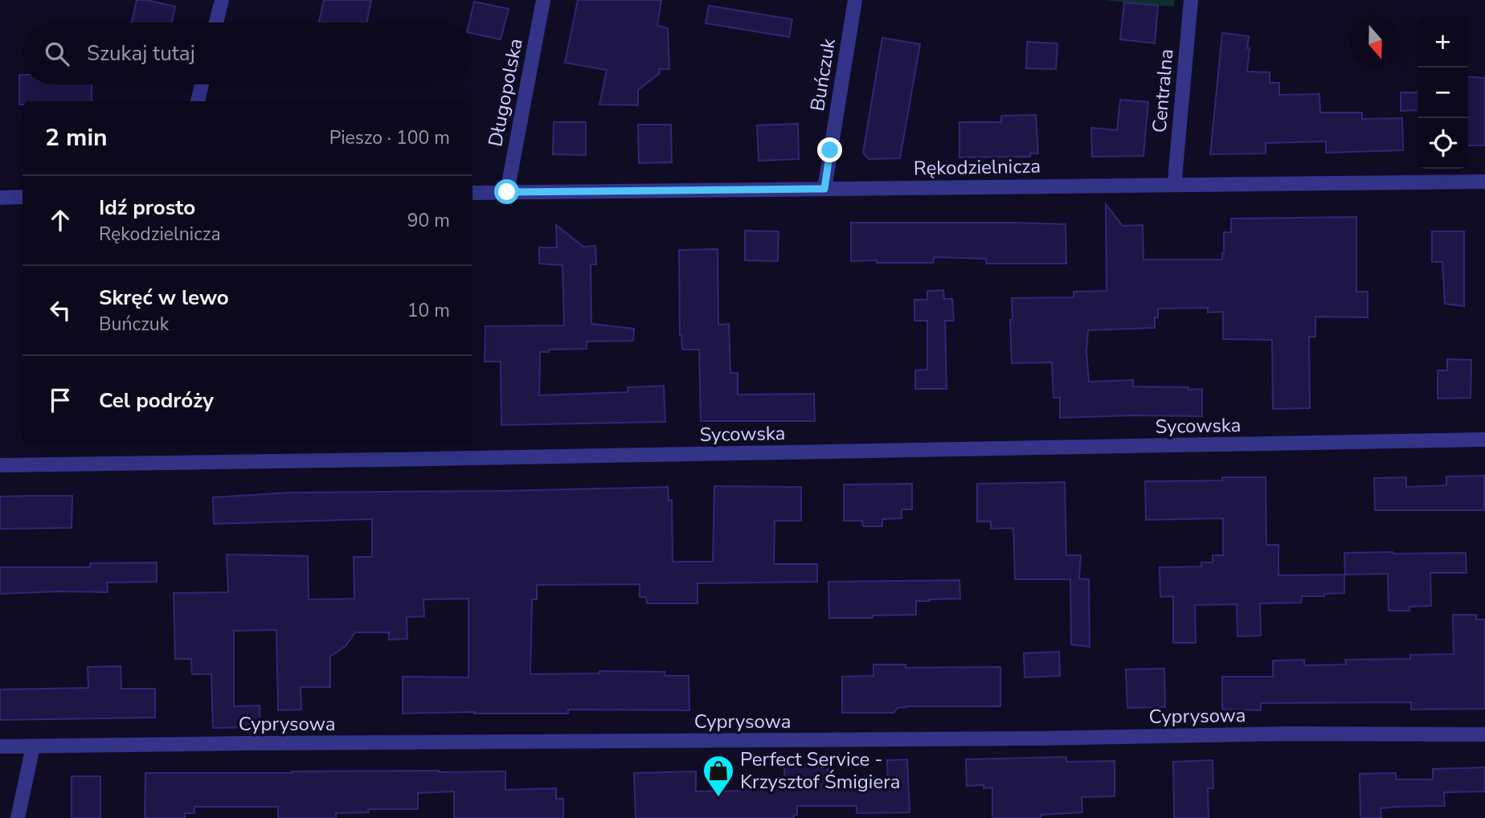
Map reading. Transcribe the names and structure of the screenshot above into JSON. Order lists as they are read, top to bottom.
{
  "streets": {
    "street": [
      "Buńczuk",
      "Centralna",
      "Długopolska",
      "Rękodzielnicza",
      "Sycowska",
      "Cyprysowa"
    ]
  },
  "crossings": [
    ["Buńczuk", "Rękodzielnicza"],
    ["Centralna", "Rękodzielnicza"],
    ["Długopolska", "Rękodzielnicza"]
  ],
  "places": {
    "shop": ["Perfect Service - Krzysztof Śmigiera"]
  },
  "north": "bottom",
  "page": {
    "map_buttons": ["+", "−"],
    "search": "Szukaj tutaj",
    "heading": ["2 min", "Pieszo · 100 m"],
    "list": [
      ["Idź prosto", "Rękodzielnicza", "90 m"],
      ["Skręć w lewo", "Buńczuk", "10 m"],
      "Cel podróży"
    ]
  }
}
